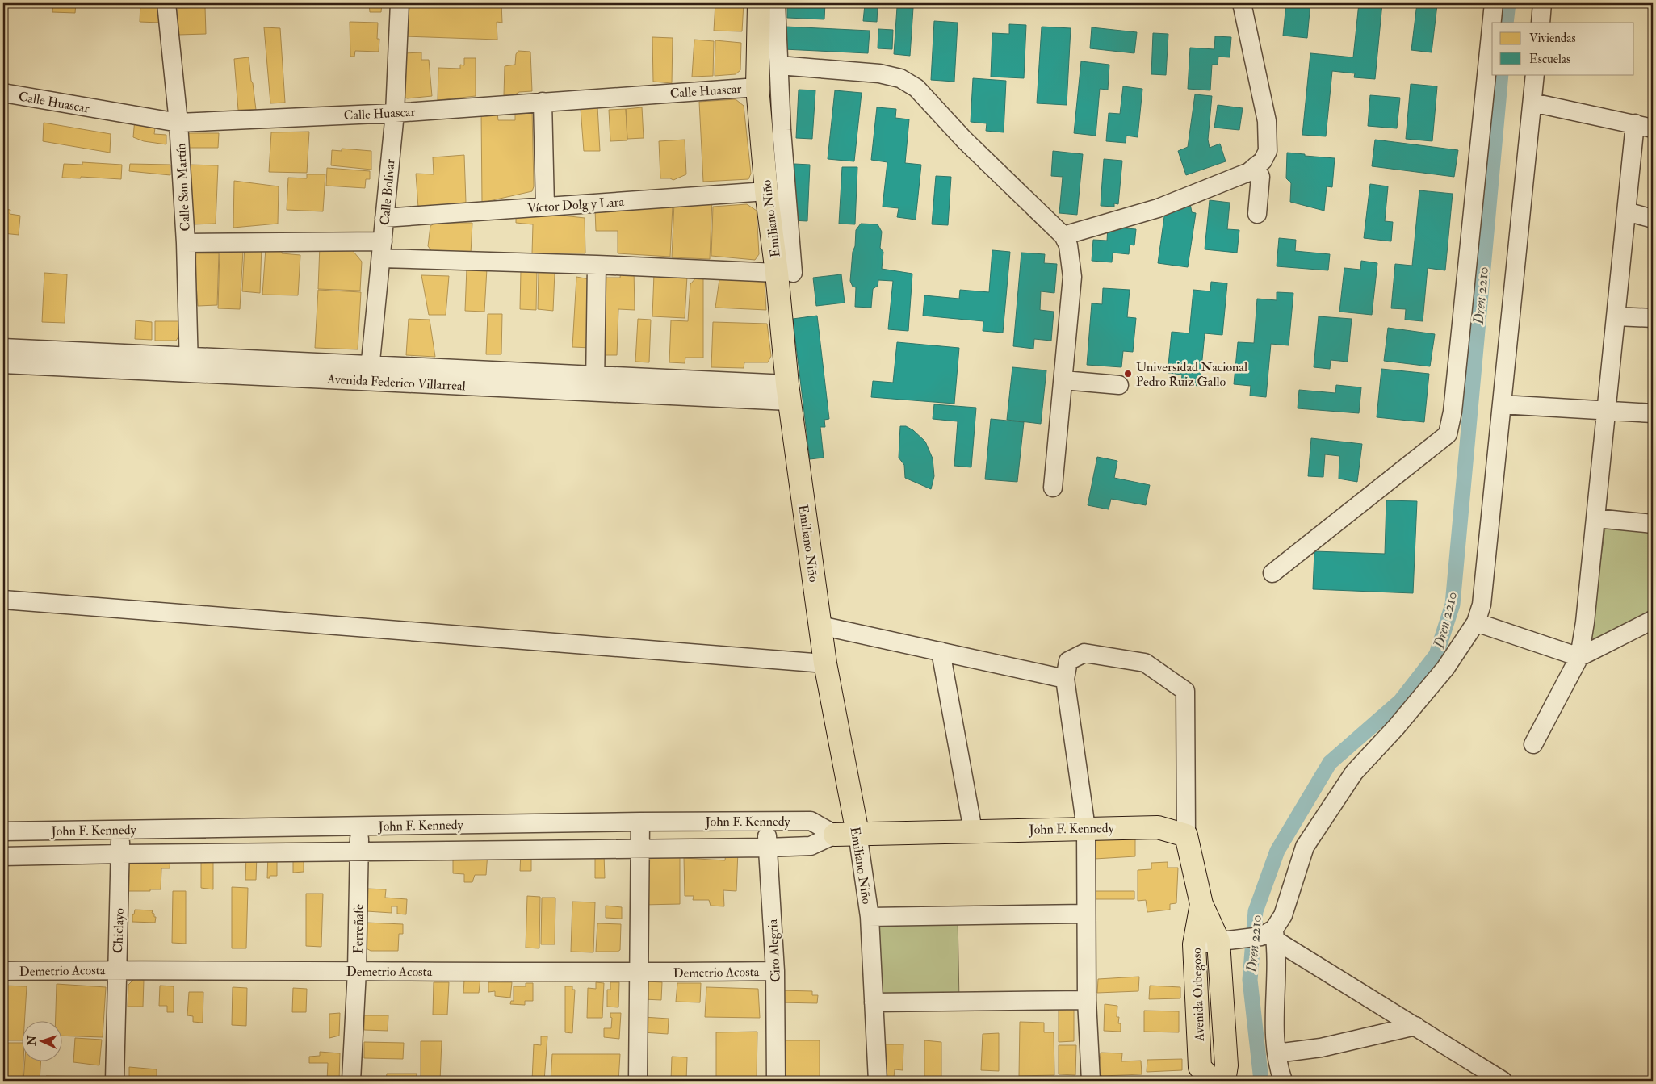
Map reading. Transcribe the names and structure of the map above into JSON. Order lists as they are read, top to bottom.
{
  "streets": {
    "main road": ["Emiliano Niño", "John F. Kennedy", "Avenida Orbegoso"],
    "street": [
      "Calle Huascar",
      "Calle San Martín",
      "Calle Bolivar",
      "Víctor Dolg y Lara",
      "Avenida Federico Villarreal",
      "Ferreñafe",
      "Chiclayo",
      "Ciro Alegria",
      "Demetrio Acosta"
    ]
  },
  "crossings": [
    ["Calle Huascar", "Calle San Martín"],
    ["Calle Huascar", "Calle Bolivar"],
    ["Calle Huascar", "Emiliano Niño"],
    ["Calle San Martín", "Avenida Federico Villarreal"],
    ["Calle Bolivar", "Víctor Dolg y Lara"],
    ["Calle Bolivar", "Avenida Federico Villarreal"],
    ["Víctor Dolg y Lara", "Emiliano Niño"],
    ["Emiliano Niño", "Avenida Federico Villarreal"],
    ["Emiliano Niño", "John F. Kennedy"],
    ["John F. Kennedy", "Ferreñafe"],
    ["John F. Kennedy", "Chiclayo"],
    ["John F. Kennedy", "Ciro Alegria"],
    ["John F. Kennedy", "Avenida Orbegoso"],
    ["Ferreñafe", "Demetrio Acosta"],
    ["Chiclayo", "Demetrio Acosta"],
    ["Ciro Alegria", "Demetrio Acosta"]
  ],
  "water": ["Dren 2210"],
  "places": ["Universidad Nacional Pedro Ruiz Gallo"],
  "legend": ["Viviendas", "Escuelas"],
  "north": "left"
}
